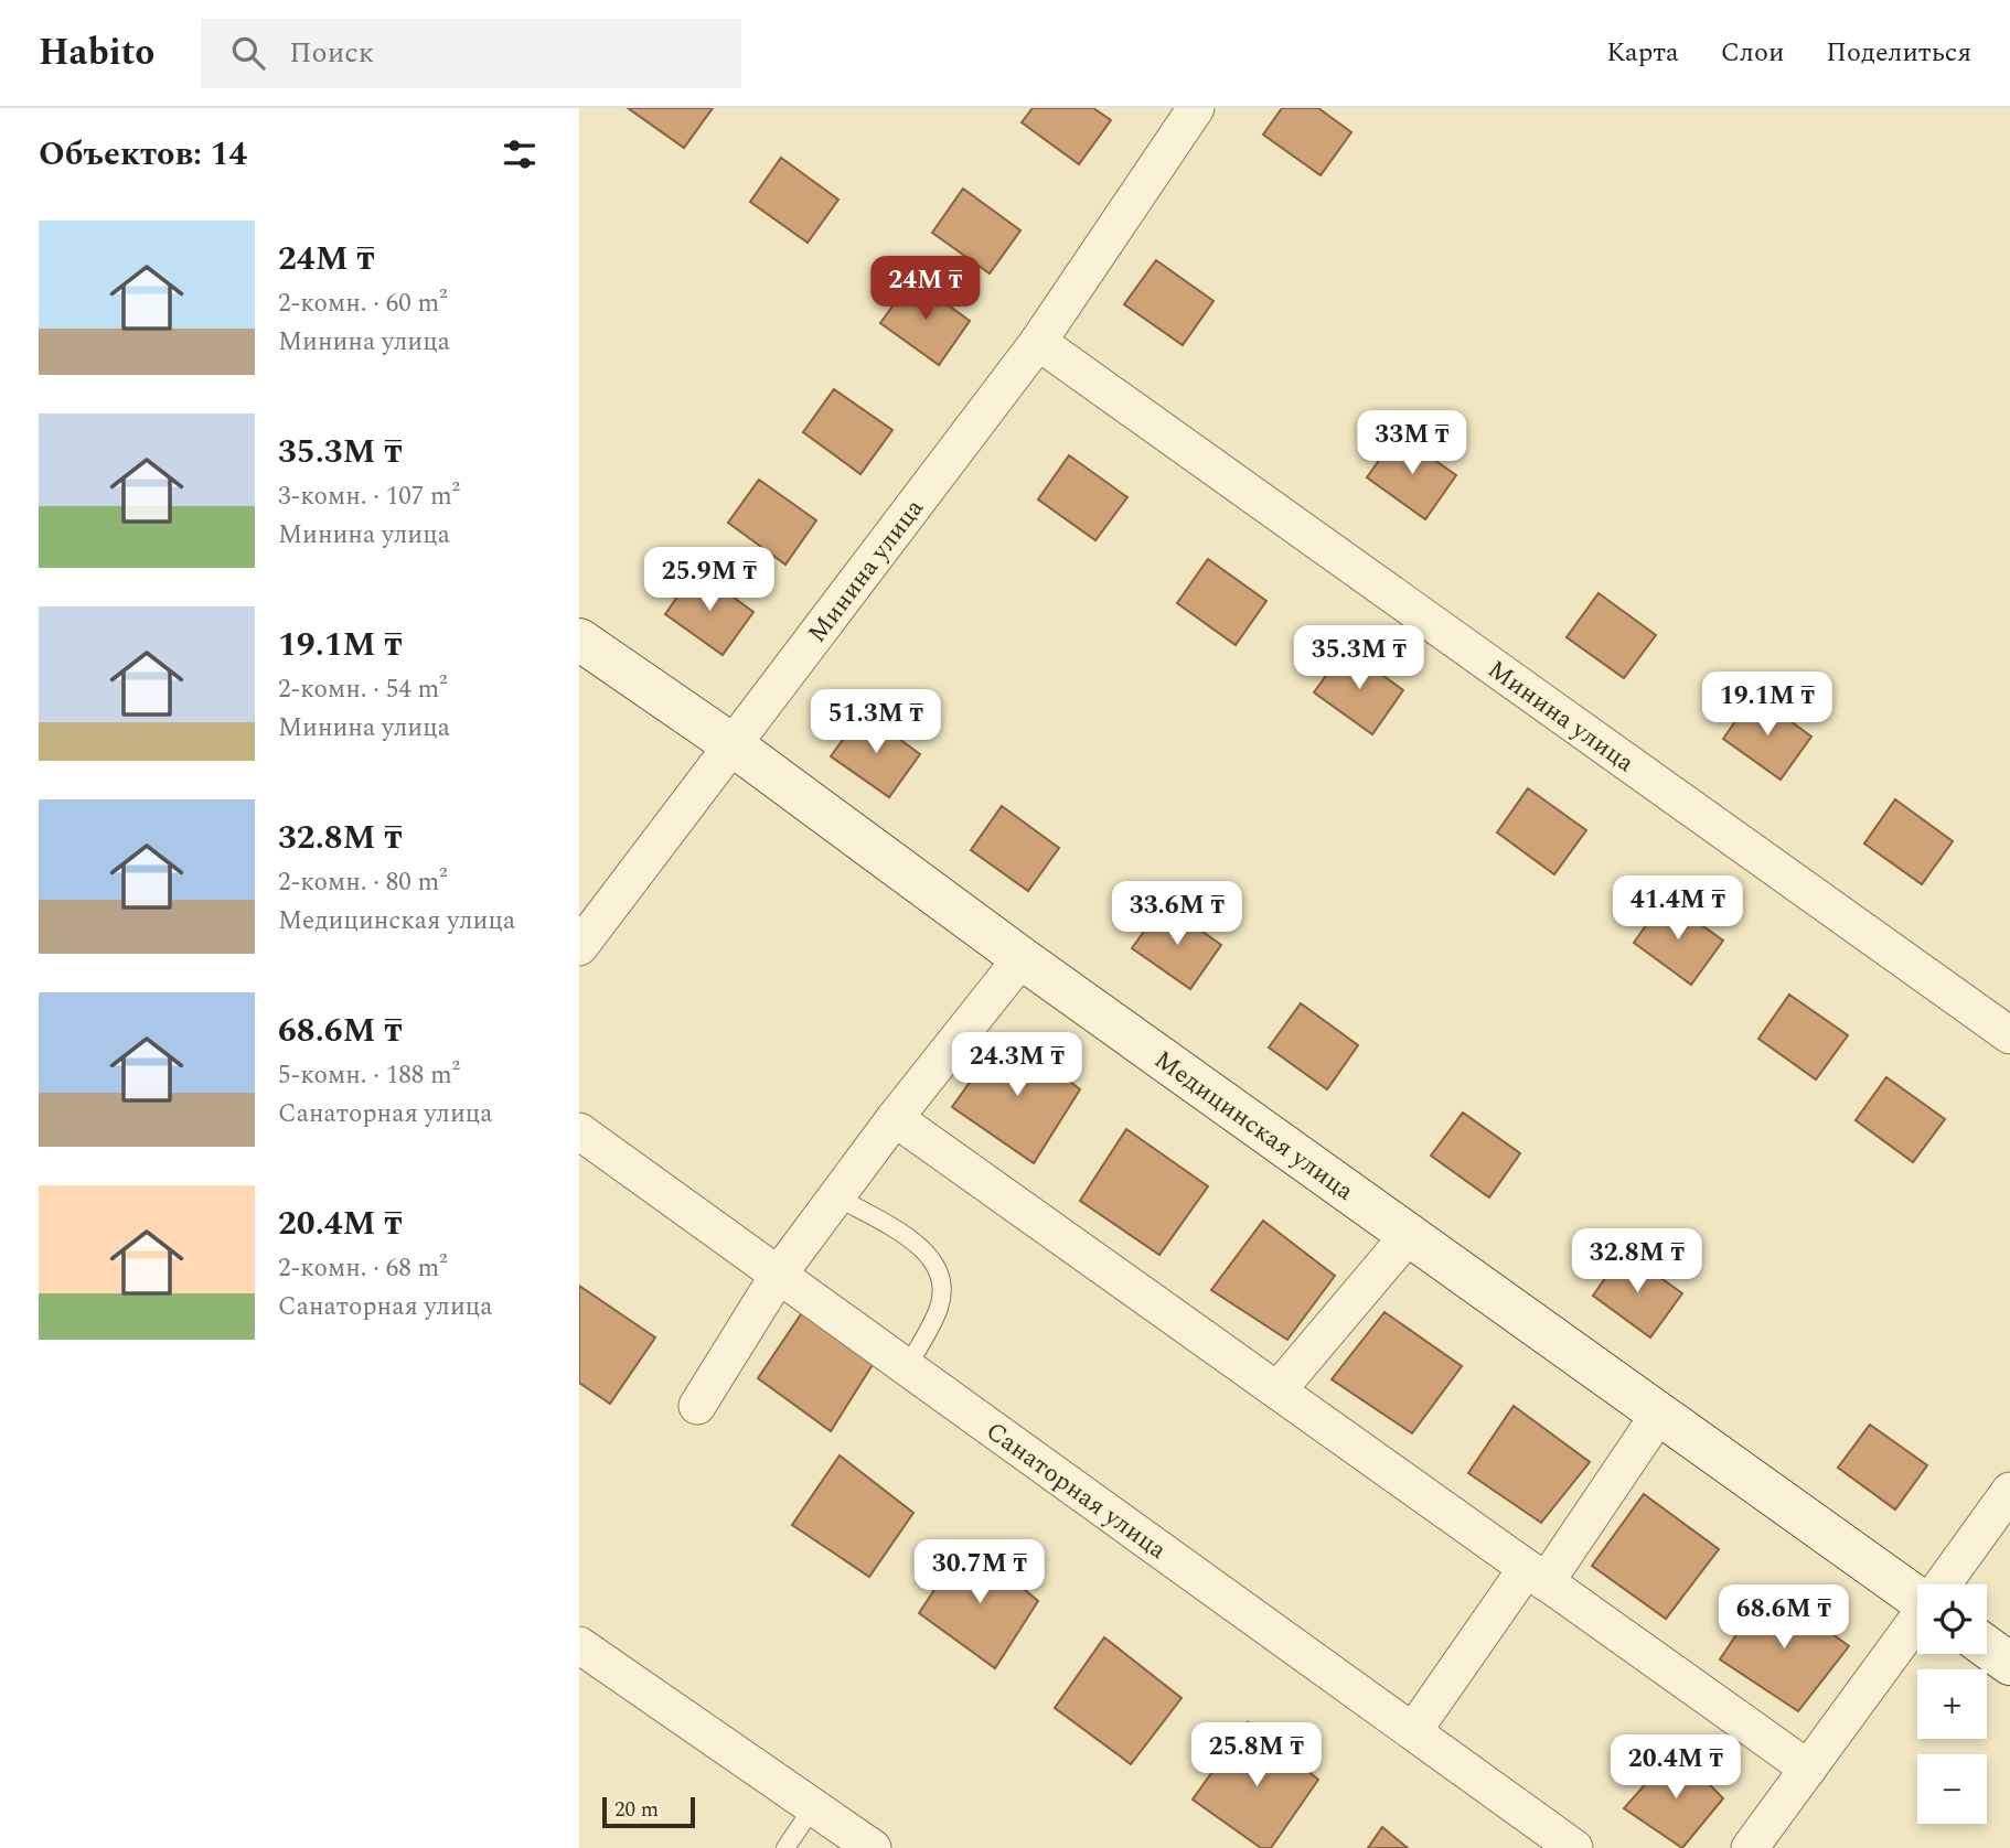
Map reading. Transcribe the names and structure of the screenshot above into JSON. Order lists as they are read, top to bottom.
{
  "streets": {
    "street": ["Минина улица", "Медицинская улица", "Санаторная улица"]
  },
  "crossings": [
    ["Минина улица", "Медицинская улица"]
  ],
  "scale_bar": "20 m",
  "page": {
    "header": "Habito",
    "search": "Поиск",
    "nav": ["Карта", "Слои", "Поделиться"],
    "heading": "Объектов: 14",
    "list": [
      {
        "name": "24M ₸",
        "note": "2-комн. · 60 m² · Минина улица"
      },
      {
        "name": "35.3M ₸",
        "note": "3-комн. · 107 m² · Минина улица"
      },
      {
        "name": "19.1M ₸",
        "note": "2-комн. · 54 m² · Минина улица"
      },
      {
        "name": "32.8M ₸",
        "note": "2-комн. · 80 m² · Медицинская улица"
      },
      {
        "name": "68.6M ₸",
        "note": "5-комн. · 188 m² · Санаторная улица"
      },
      {
        "name": "20.4M ₸",
        "note": "2-комн. · 68 m² · Санаторная улица"
      }
    ],
    "price": [
      "24M ₸",
      "33M ₸",
      "25.9M ₸",
      "35.3M ₸",
      "19.1M ₸",
      "51.3M ₸",
      "41.4M ₸",
      "33.6M ₸",
      "24.3M ₸",
      "32.8M ₸",
      "30.7M ₸",
      "68.6M ₸",
      "25.8M ₸",
      "20.4M ₸"
    ],
    "map_buttons": ["+", "−"],
    "scale": "20 m"
  }
}
